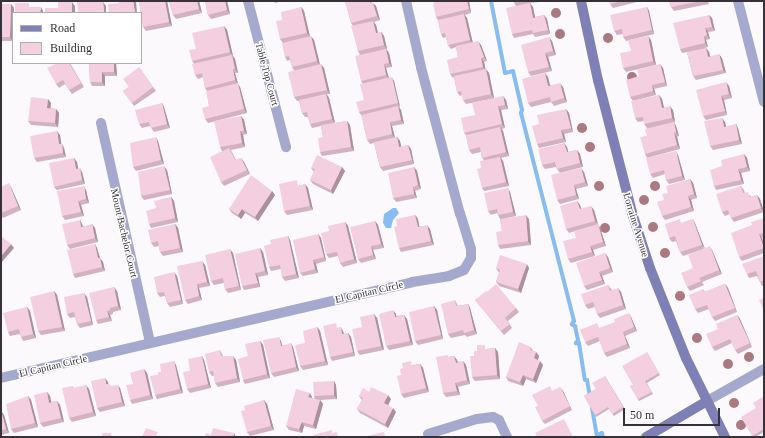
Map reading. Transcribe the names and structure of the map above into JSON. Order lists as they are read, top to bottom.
{
  "streets": {
    "street": [
      "Table Top Court",
      "Lorraine Avenue",
      "Mount Bachelor Court",
      "El Capitan Circle"
    ]
  },
  "crossings": [
    ["Mount Bachelor Court", "El Capitan Circle"]
  ],
  "legend": ["Road", "Building"],
  "scale_bar": "50 m"
}
